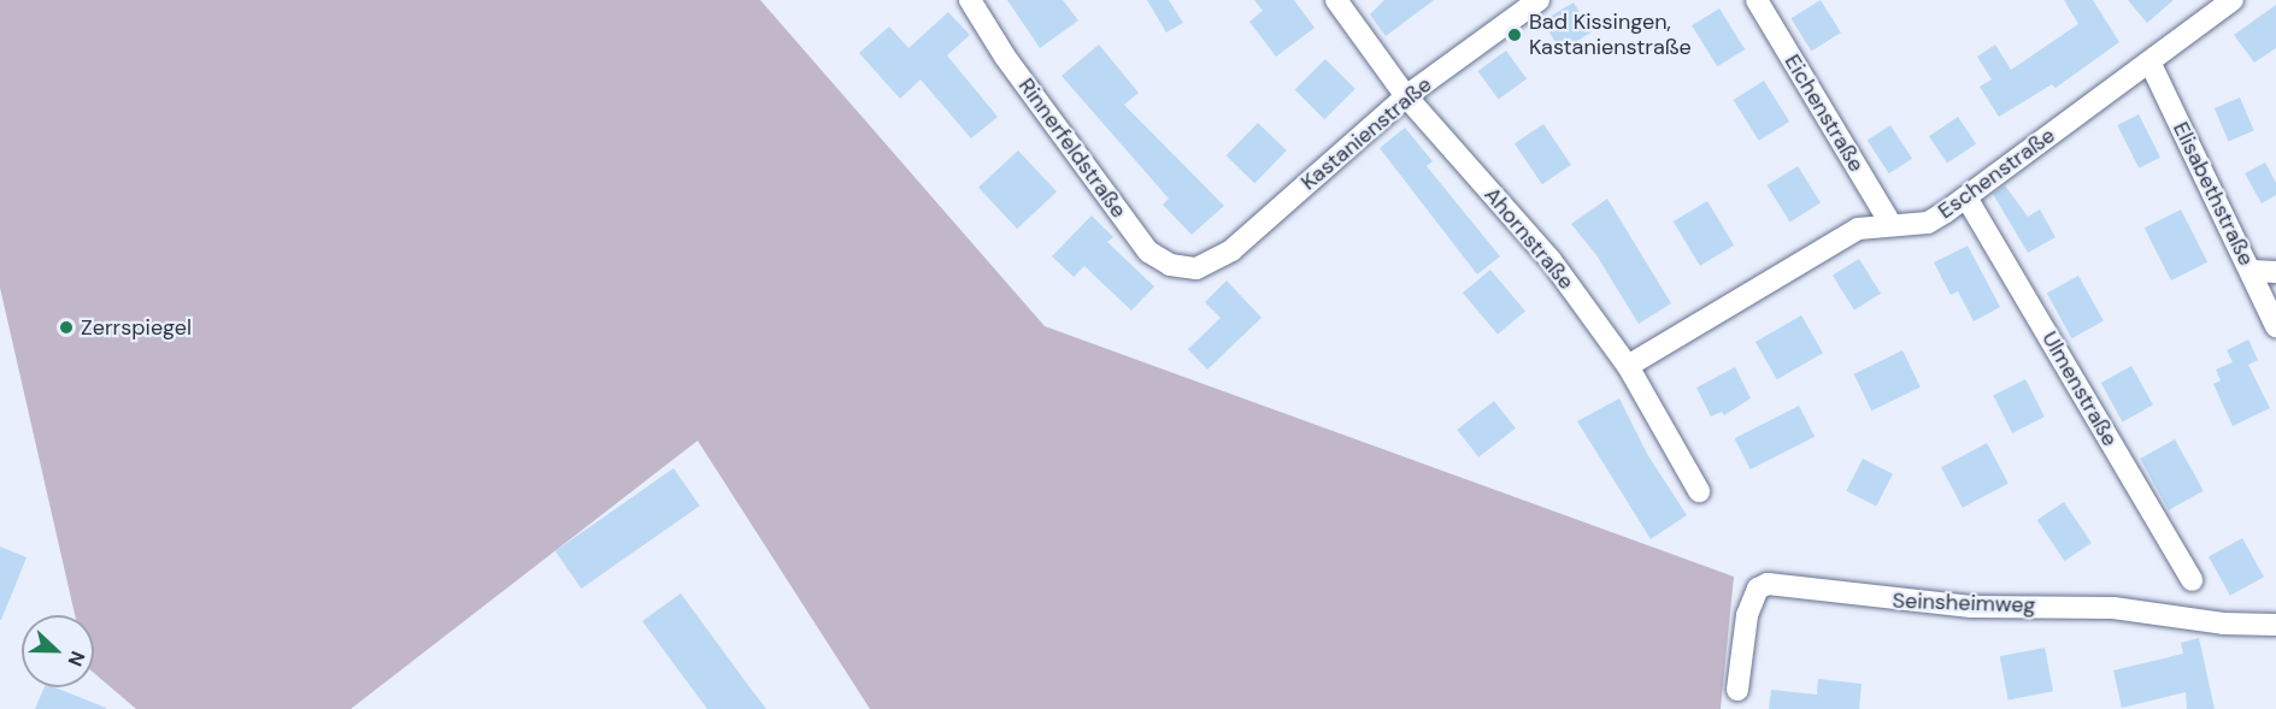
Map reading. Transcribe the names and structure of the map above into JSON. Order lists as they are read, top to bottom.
{
  "streets": {
    "street": [
      "Eichenstraße",
      "Kastanienstraße",
      "Rinnerfeldstraße",
      "Eschenstraße",
      "Elisabethstraße",
      "Ahornstraße",
      "Ulmenstraße",
      "Seinsheimweg"
    ]
  },
  "crossings": [
    ["Eichenstraße", "Eschenstraße"],
    ["Kastanienstraße", "Rinnerfeldstraße"],
    ["Kastanienstraße", "Ahornstraße"],
    ["Eschenstraße", "Elisabethstraße"],
    ["Eschenstraße", "Ahornstraße"],
    ["Eschenstraße", "Ulmenstraße"]
  ],
  "places": ["Bad Kissingen, Kastanienstraße", "Zerrspiegel"],
  "north": "right"
}
